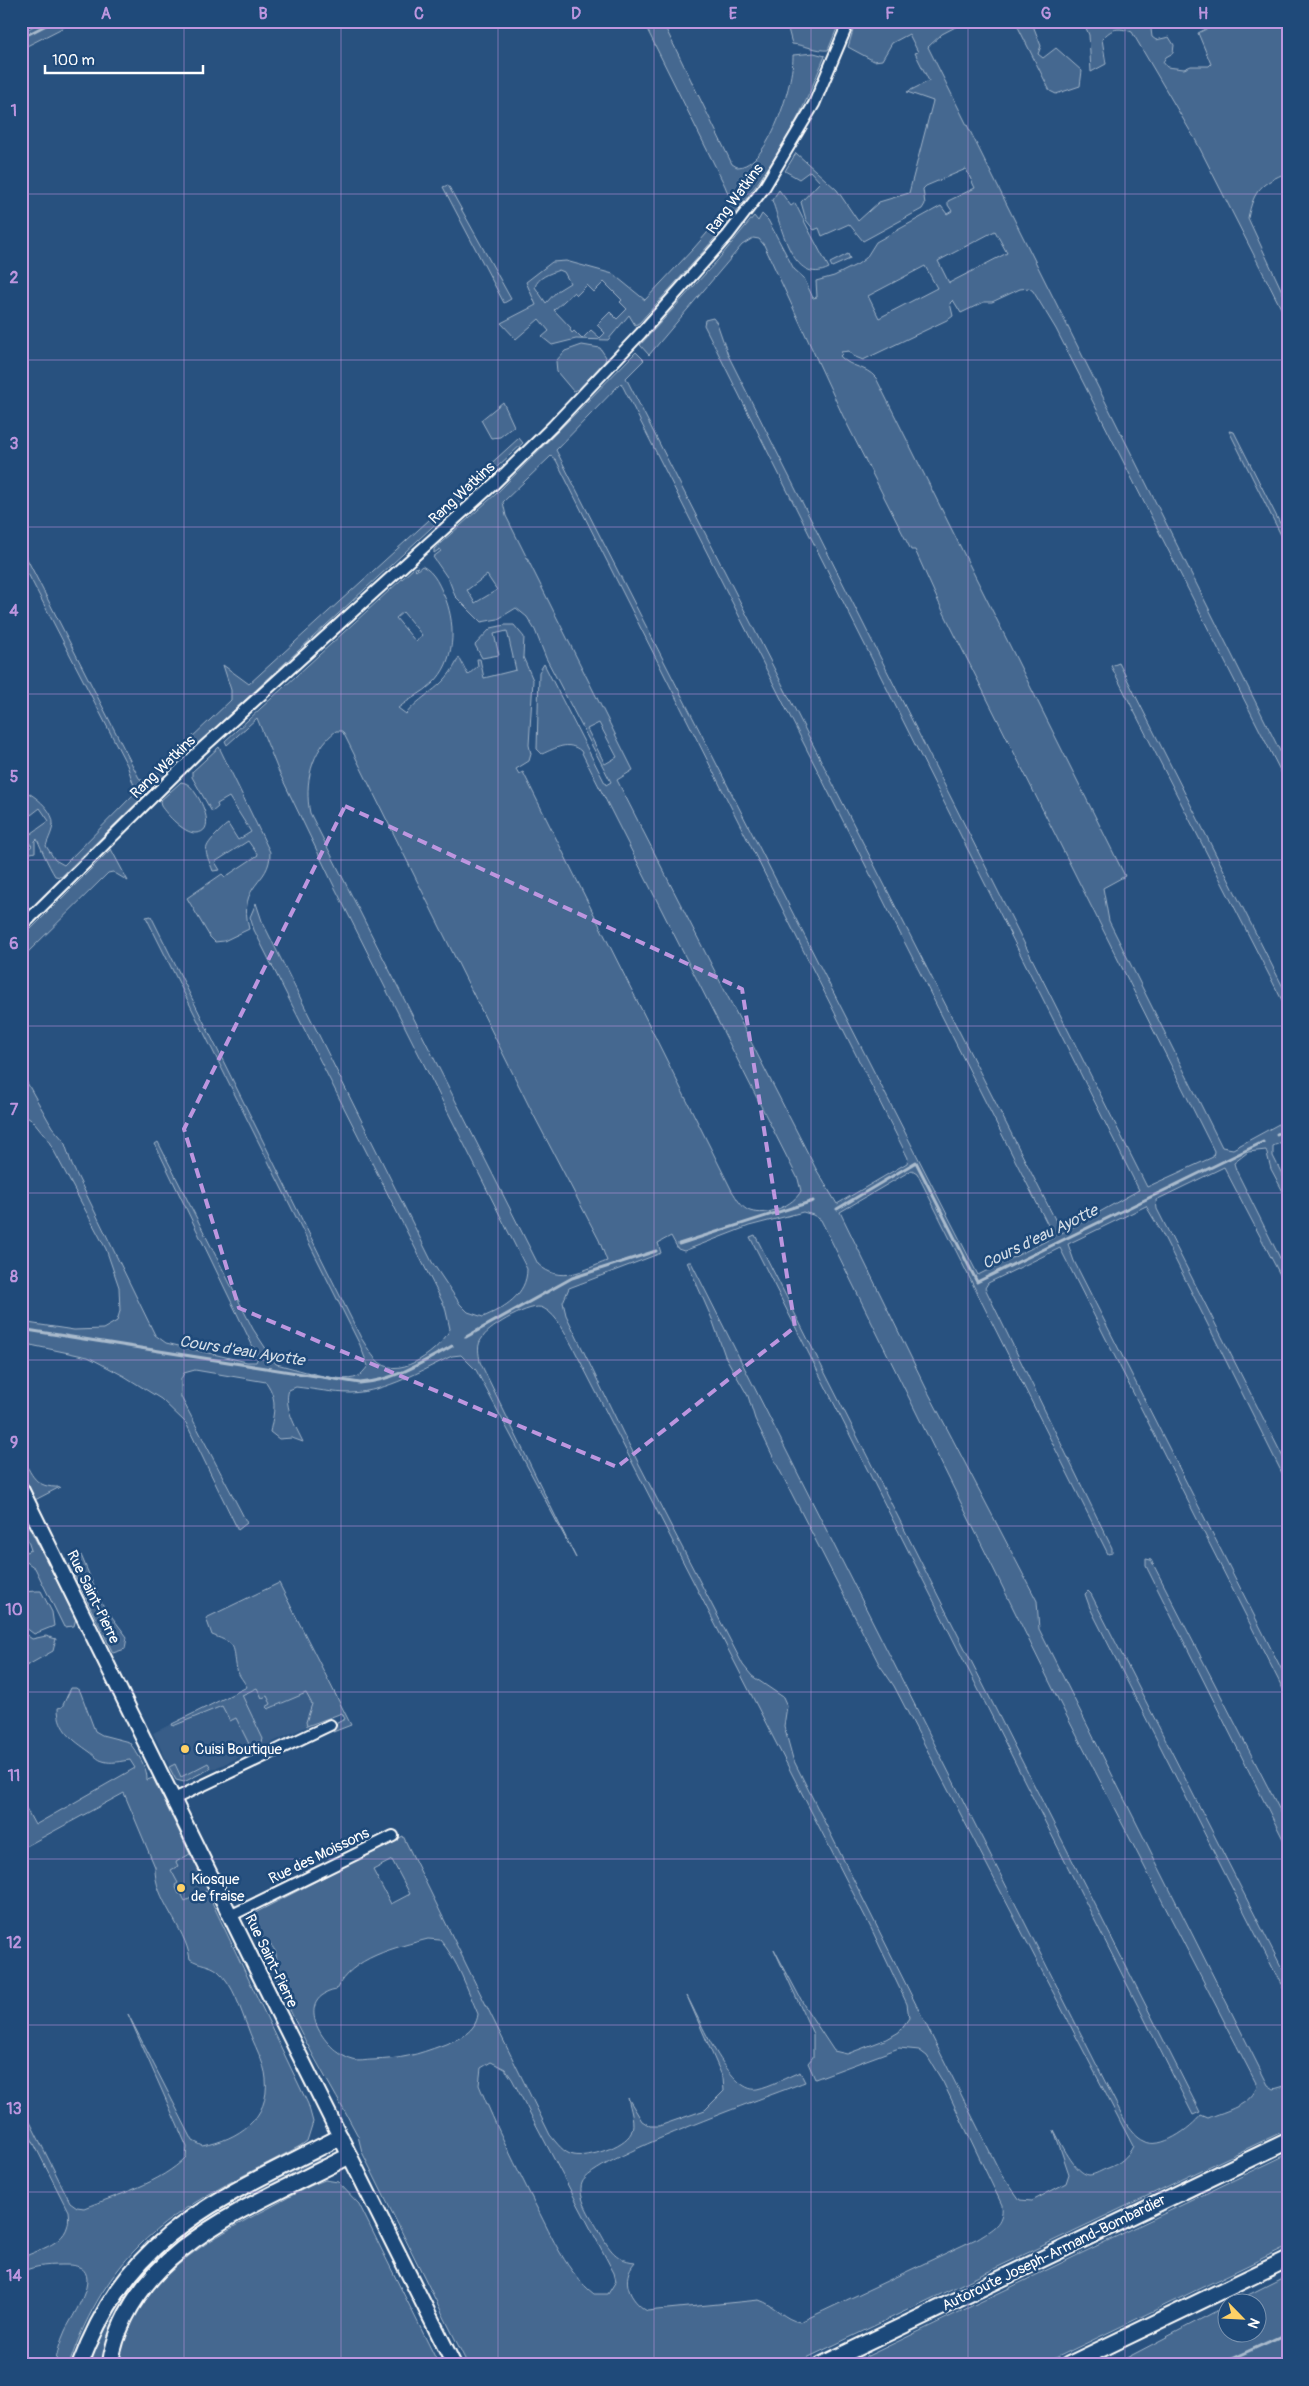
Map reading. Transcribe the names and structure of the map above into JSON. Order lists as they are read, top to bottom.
{
  "streets": {
    "highway": ["Autoroute Joseph-Armand-Bombardier"],
    "main road": ["Rue Saint-Pierre"],
    "street": ["Rang Watkins", "Rue des Moissons"]
  },
  "crossings": [
    ["Rue Saint-Pierre", "Rue des Moissons"]
  ],
  "water": ["Cours d'eau Ayotte"],
  "places": ["Cuisi Boutique", "Kiosque de fraise"],
  "scale_bar": "100 m",
  "north": "bottom right",
  "grid": {
    "columns": [
      "A",
      "B",
      "C",
      "D",
      "E",
      "F",
      "G",
      "H"
    ],
    "rows": [
      "1",
      "2",
      "3",
      "4",
      "5",
      "6",
      "7",
      "8",
      "9",
      "10",
      "11",
      "12",
      "13",
      "14"
    ]
  }
}
